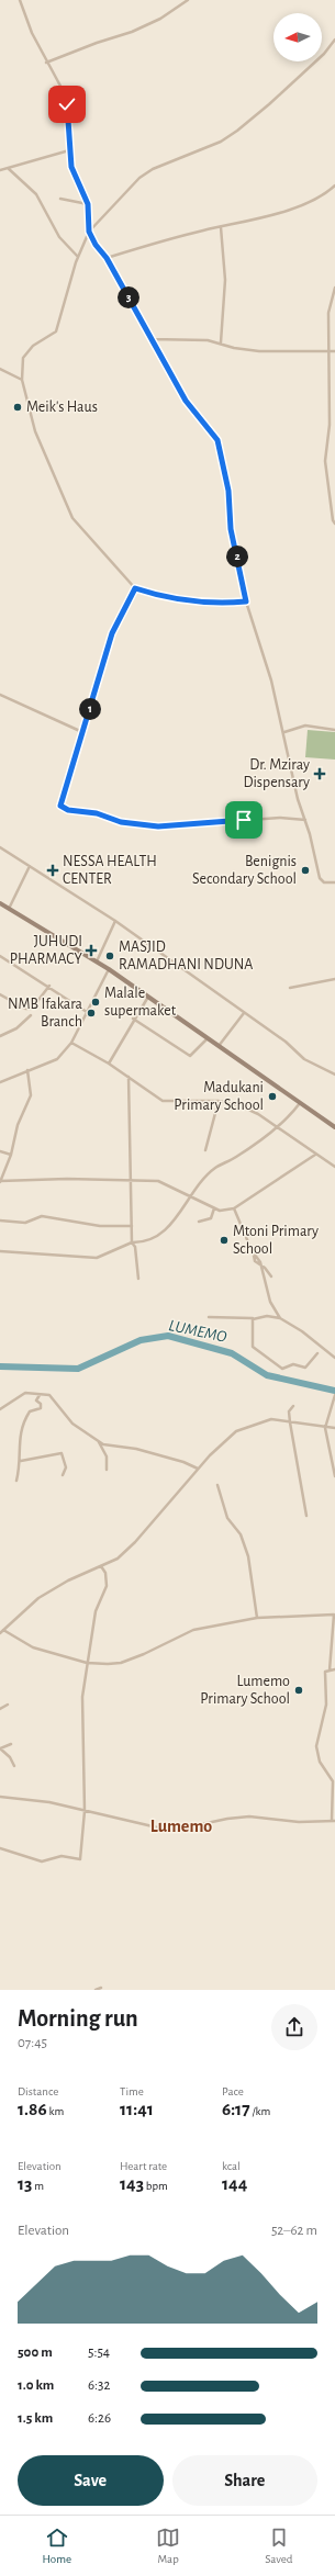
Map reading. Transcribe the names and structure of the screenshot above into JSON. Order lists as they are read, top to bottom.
{
  "districts": ["Lumemo"],
  "water": ["LUMEMO"],
  "places": {
    "other": [
      "Meik's Haus",
      "Benignis Secondary School",
      "MASJID RAMADHANI NDUNA",
      "Malale supermaket",
      "NMB Ifakara Branch",
      "Madukani Primary School",
      "Mtoni Primary School",
      "Lumemo Primary School"
    ],
    "health": ["Dr. Mziray Dispensary", "NESSA HEALTH CENTER", "JUHUDI PHARMACY"]
  },
  "north": "left",
  "page": {
    "pins": ["3", "2", "1"],
    "heading": ["Morning run", "07:45"],
    "stats": [
      ["Distance", "1.86 km"],
      ["Time", "11:41"],
      ["Pace", "6:17 /km"],
      ["Elevation", "13 m"],
      ["Heart rate", "143 bpm"],
      ["kcal", "144"]
    ],
    "chart": ["Elevation", "52–62 m"],
    "list": [
      {
        "name": "500 m",
        "note": "5:54"
      },
      {
        "name": "1.0 km",
        "note": "6:32"
      },
      {
        "name": "1.5 km",
        "note": "6:26"
      }
    ],
    "buttons": ["Save", "Share"],
    "tabs": ["Home", "Map", "Saved"]
  }
}
